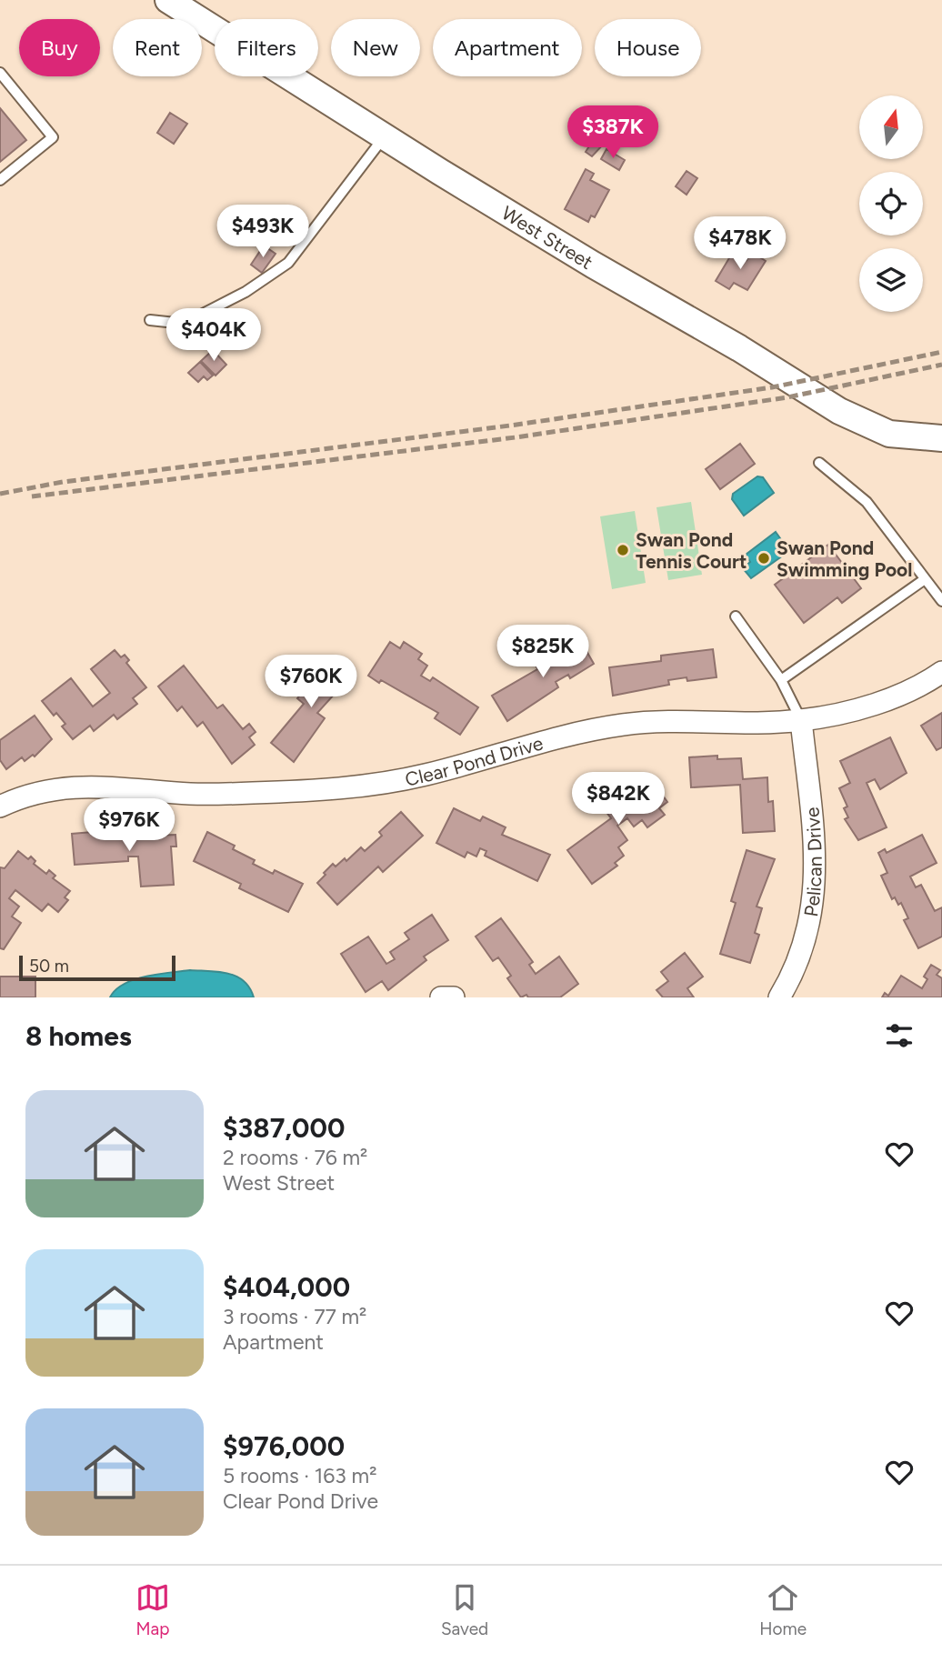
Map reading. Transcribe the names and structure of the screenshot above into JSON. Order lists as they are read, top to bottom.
{
  "streets": {
    "street": ["West Street", "Clear Pond Drive", "Pelican Drive"]
  },
  "crossings": [
    ["Clear Pond Drive", "Pelican Drive"]
  ],
  "places": ["Swan Pond Tennis Court", "Swan Pond Swimming Pool"],
  "scale_bar": "50 m",
  "north": "top",
  "page": {
    "chip": [
      "Buy",
      "Rent",
      "Filters",
      "New",
      "Apartment",
      "House"
    ],
    "price": [
      "$387K",
      "$493K",
      "$478K",
      "$404K",
      "$825K",
      "$760K",
      "$842K",
      "$976K"
    ],
    "scale": "50 m",
    "heading": "8 homes",
    "list": [
      {
        "name": "$387,000",
        "note": "2 rooms · 76 m² · West Street"
      },
      {
        "name": "$404,000",
        "note": "3 rooms · 77 m² · Apartment"
      },
      {
        "name": "$976,000",
        "note": "5 rooms · 163 m² · Clear Pond Drive"
      }
    ],
    "tabs": ["Map", "Saved", "Home"]
  }
}
